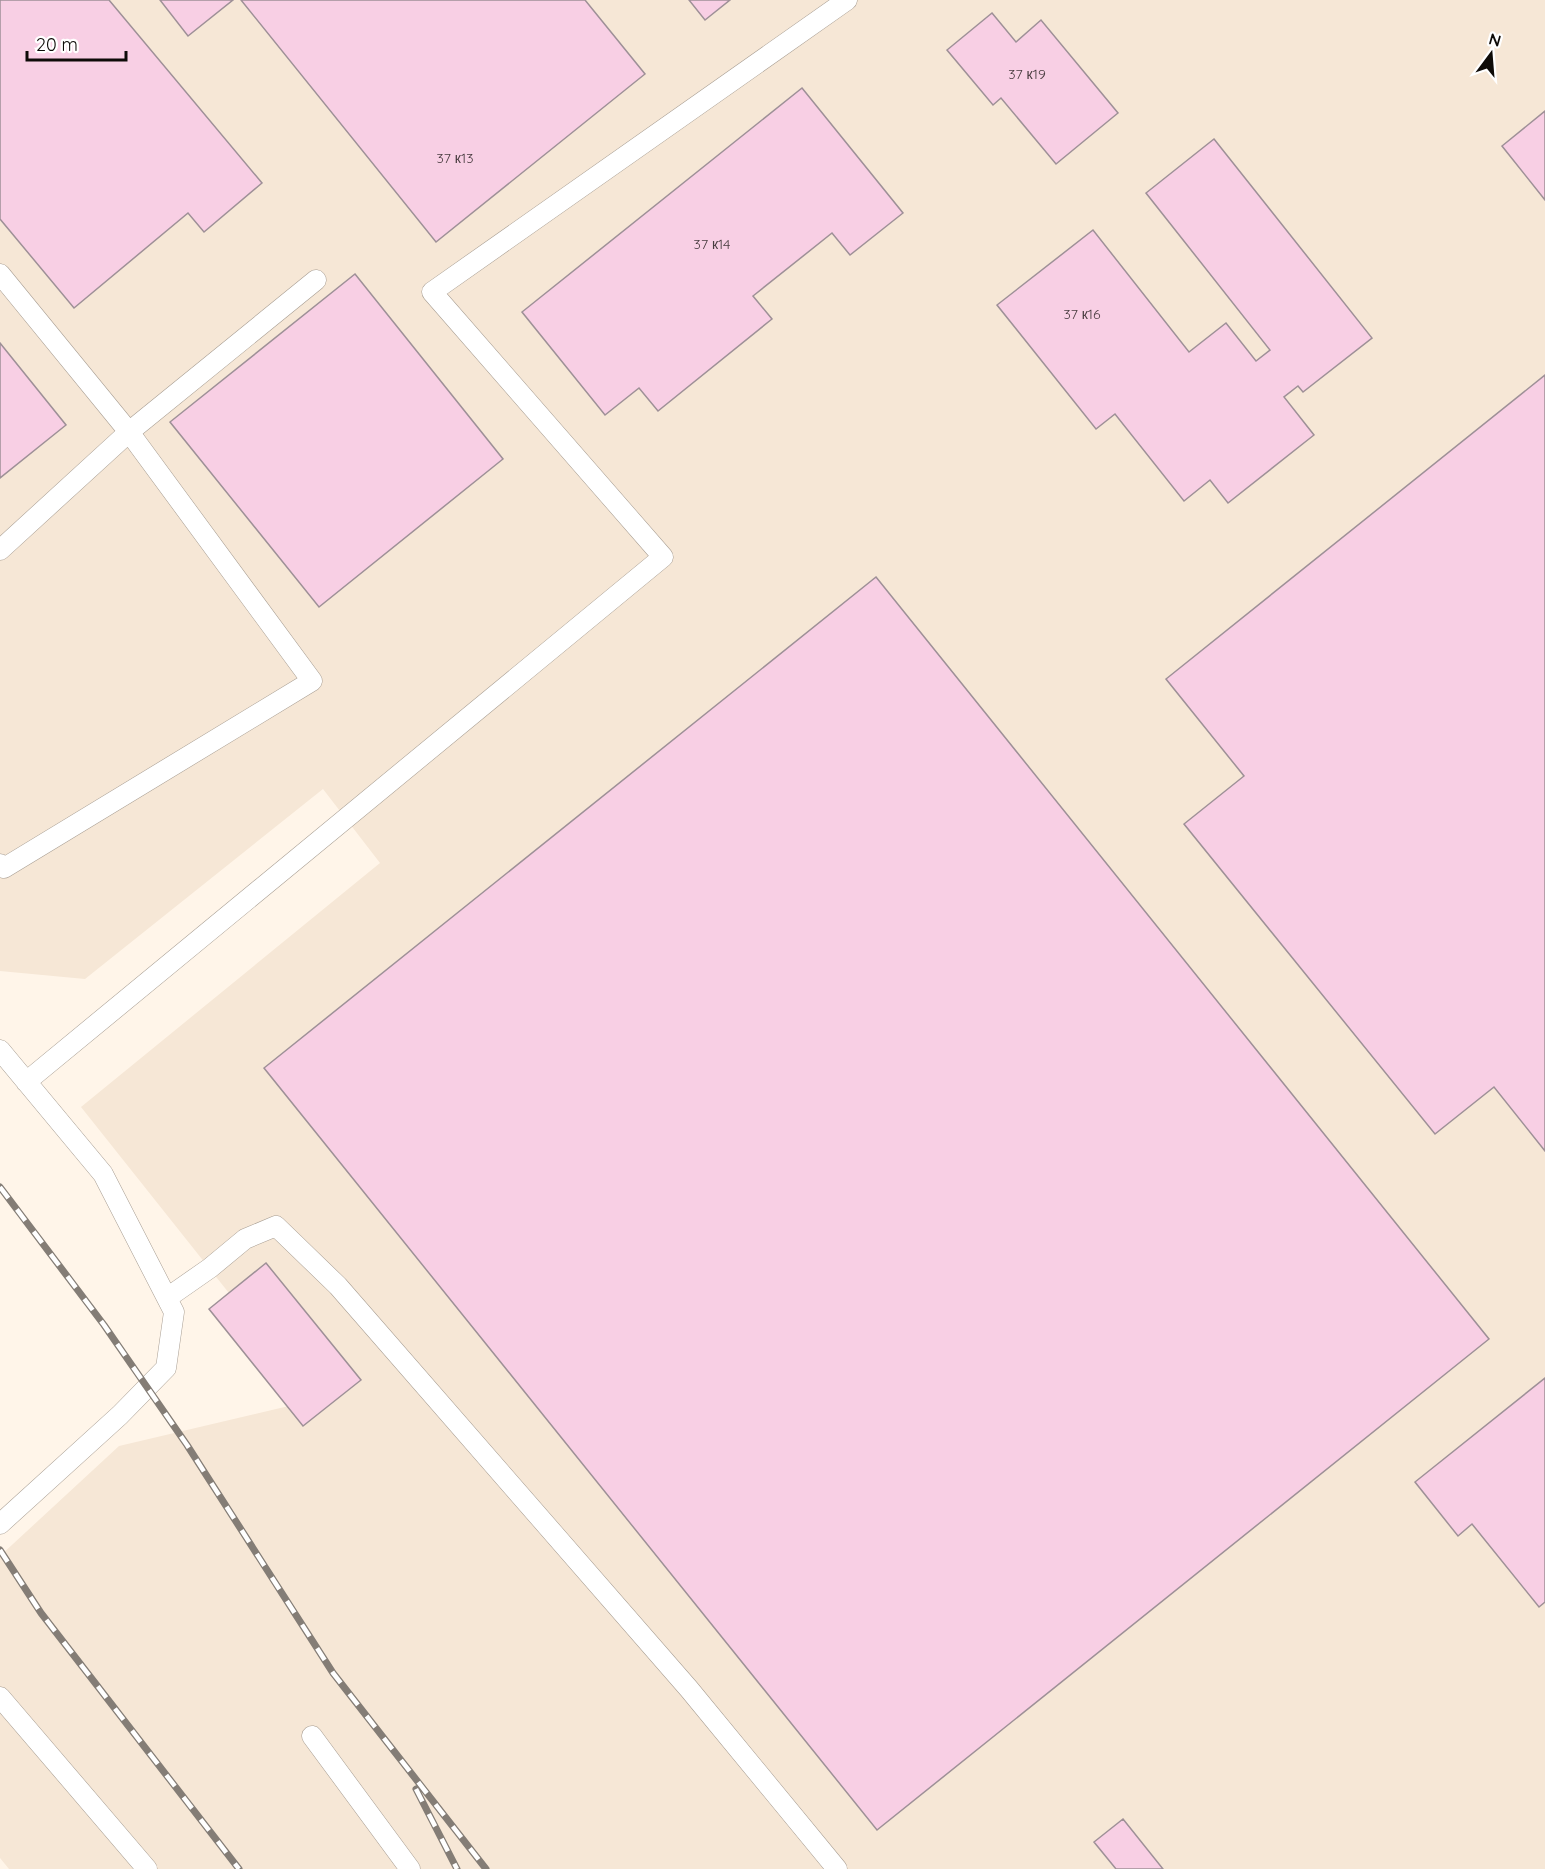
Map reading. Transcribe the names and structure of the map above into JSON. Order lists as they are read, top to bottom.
{
  "house_numbers": [
    "37 к19",
    "37 к13",
    "37 к14",
    "37 к16"
  ],
  "scale_bar": "20 m",
  "north": "top"
}
